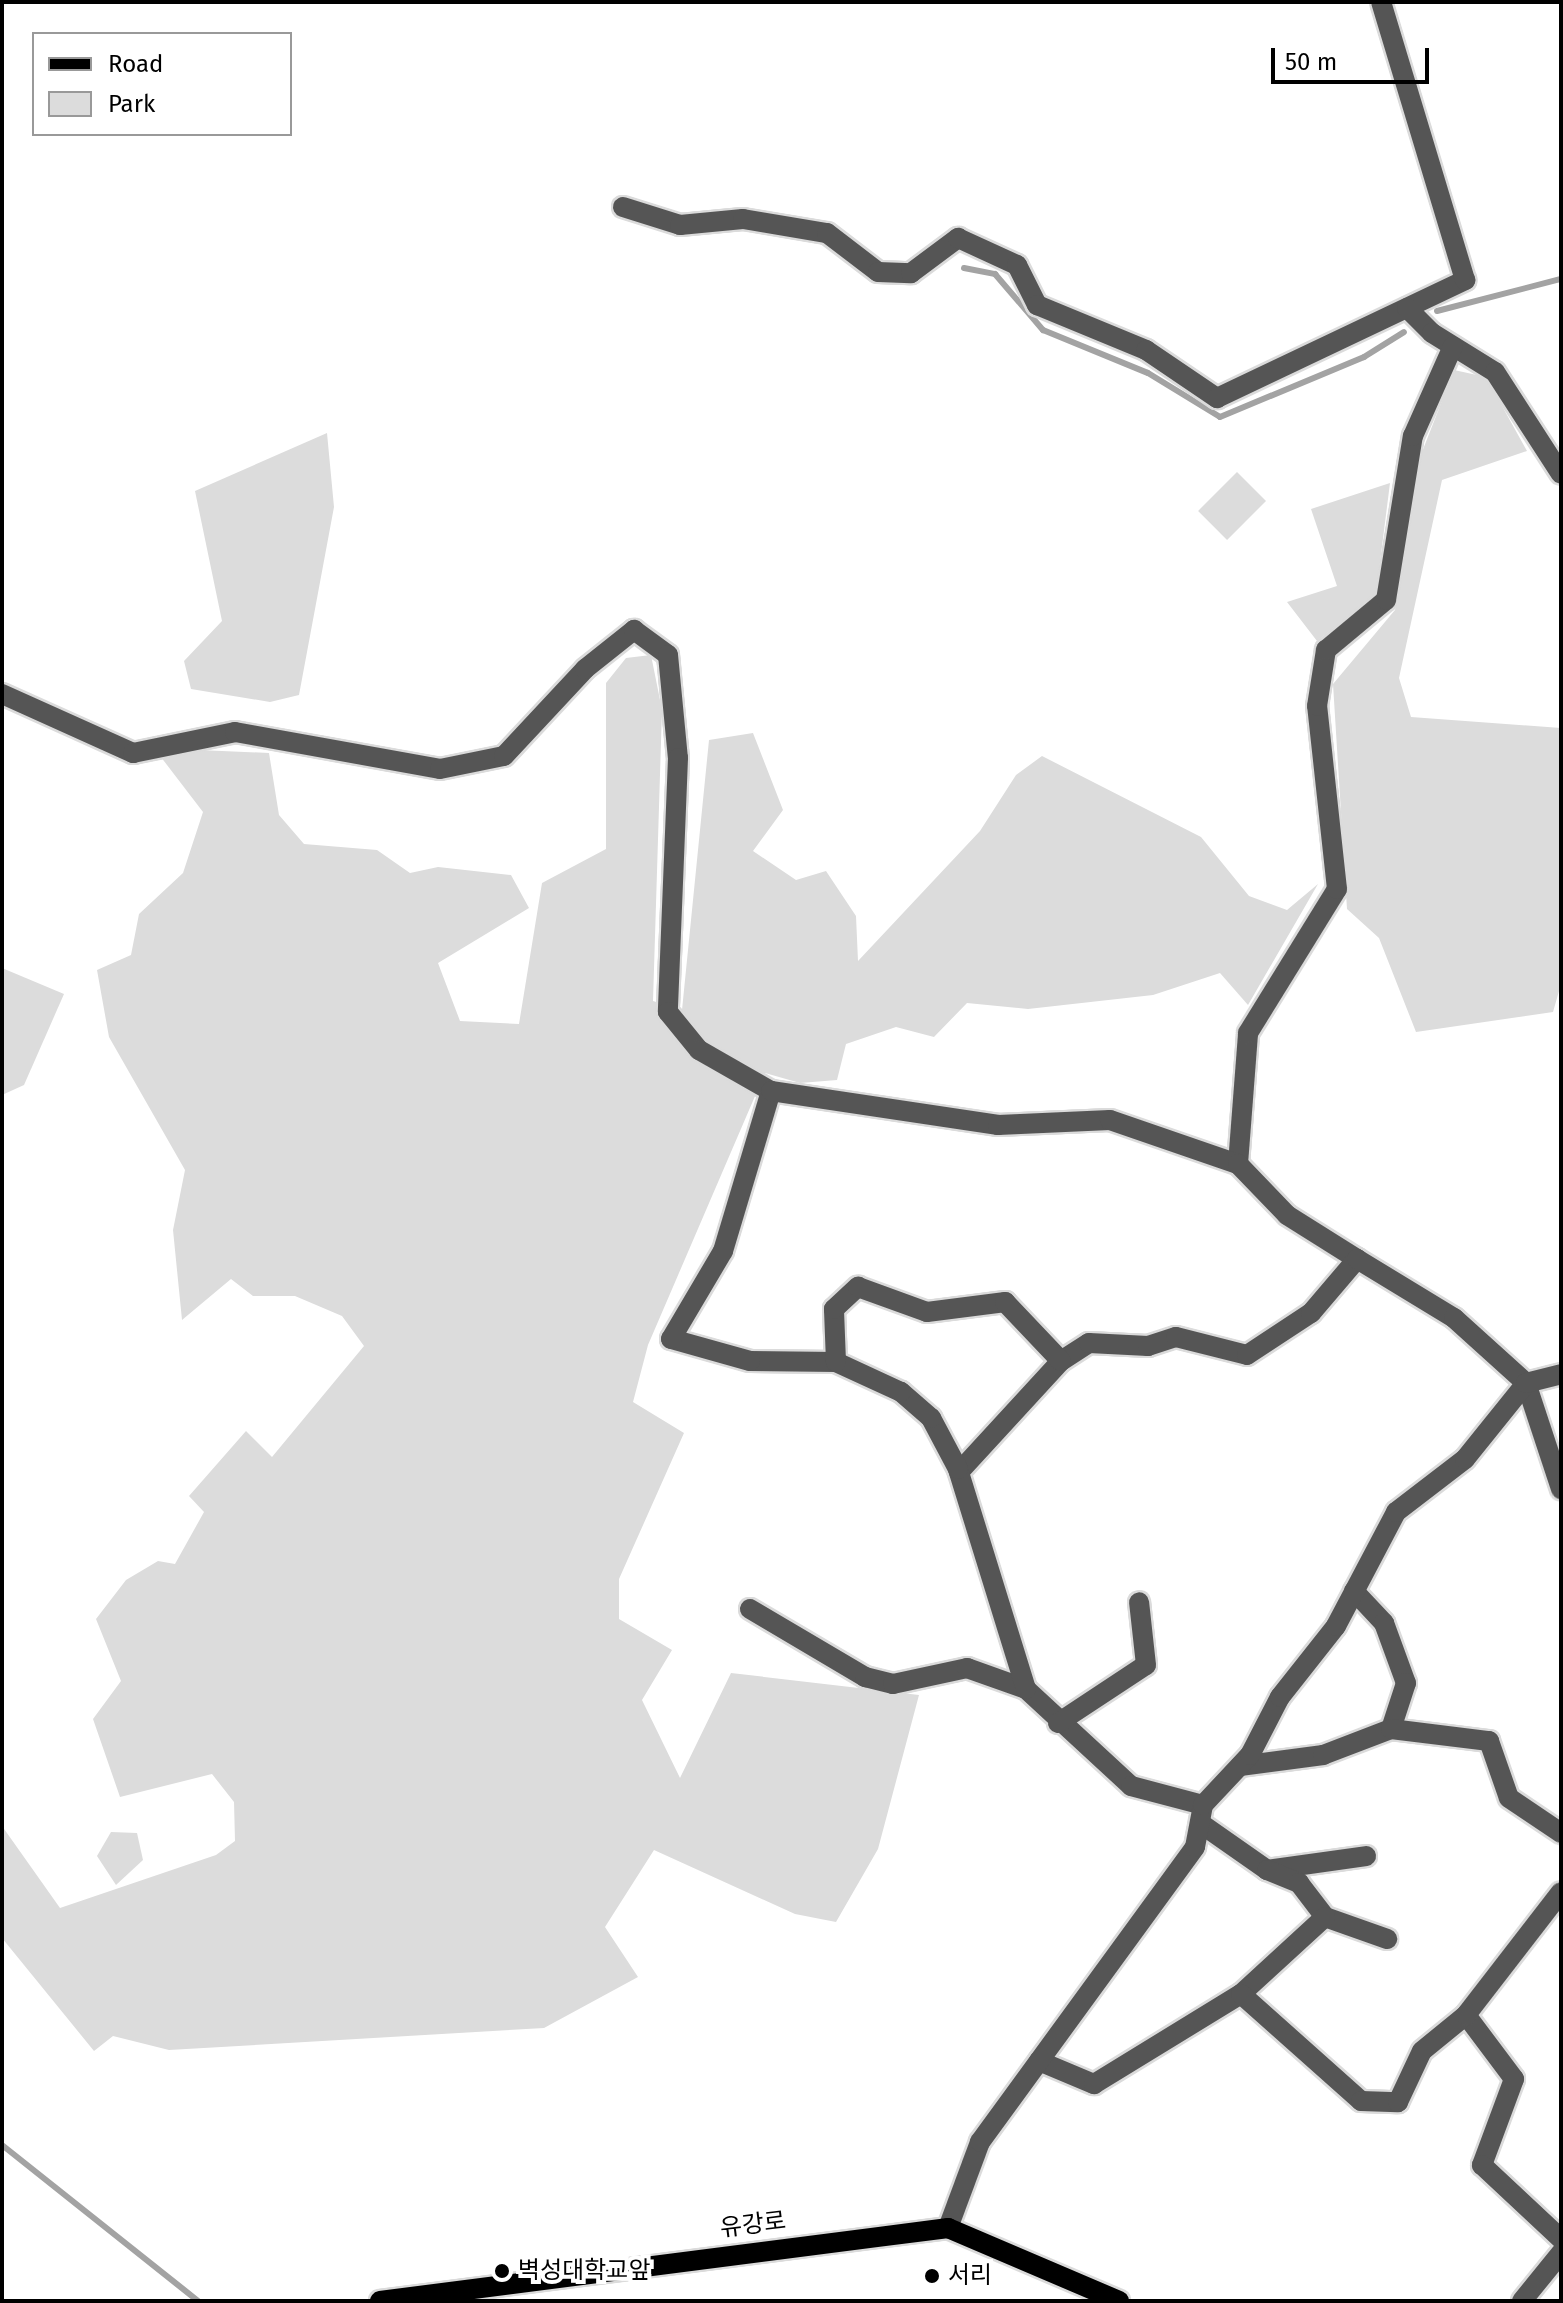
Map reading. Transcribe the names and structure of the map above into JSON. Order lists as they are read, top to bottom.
{
  "streets": {
    "main road": ["유강로"]
  },
  "places": ["벽성대학교앞", "서리"],
  "legend": ["Road", "Park"],
  "scale_bar": "50 m"
}
